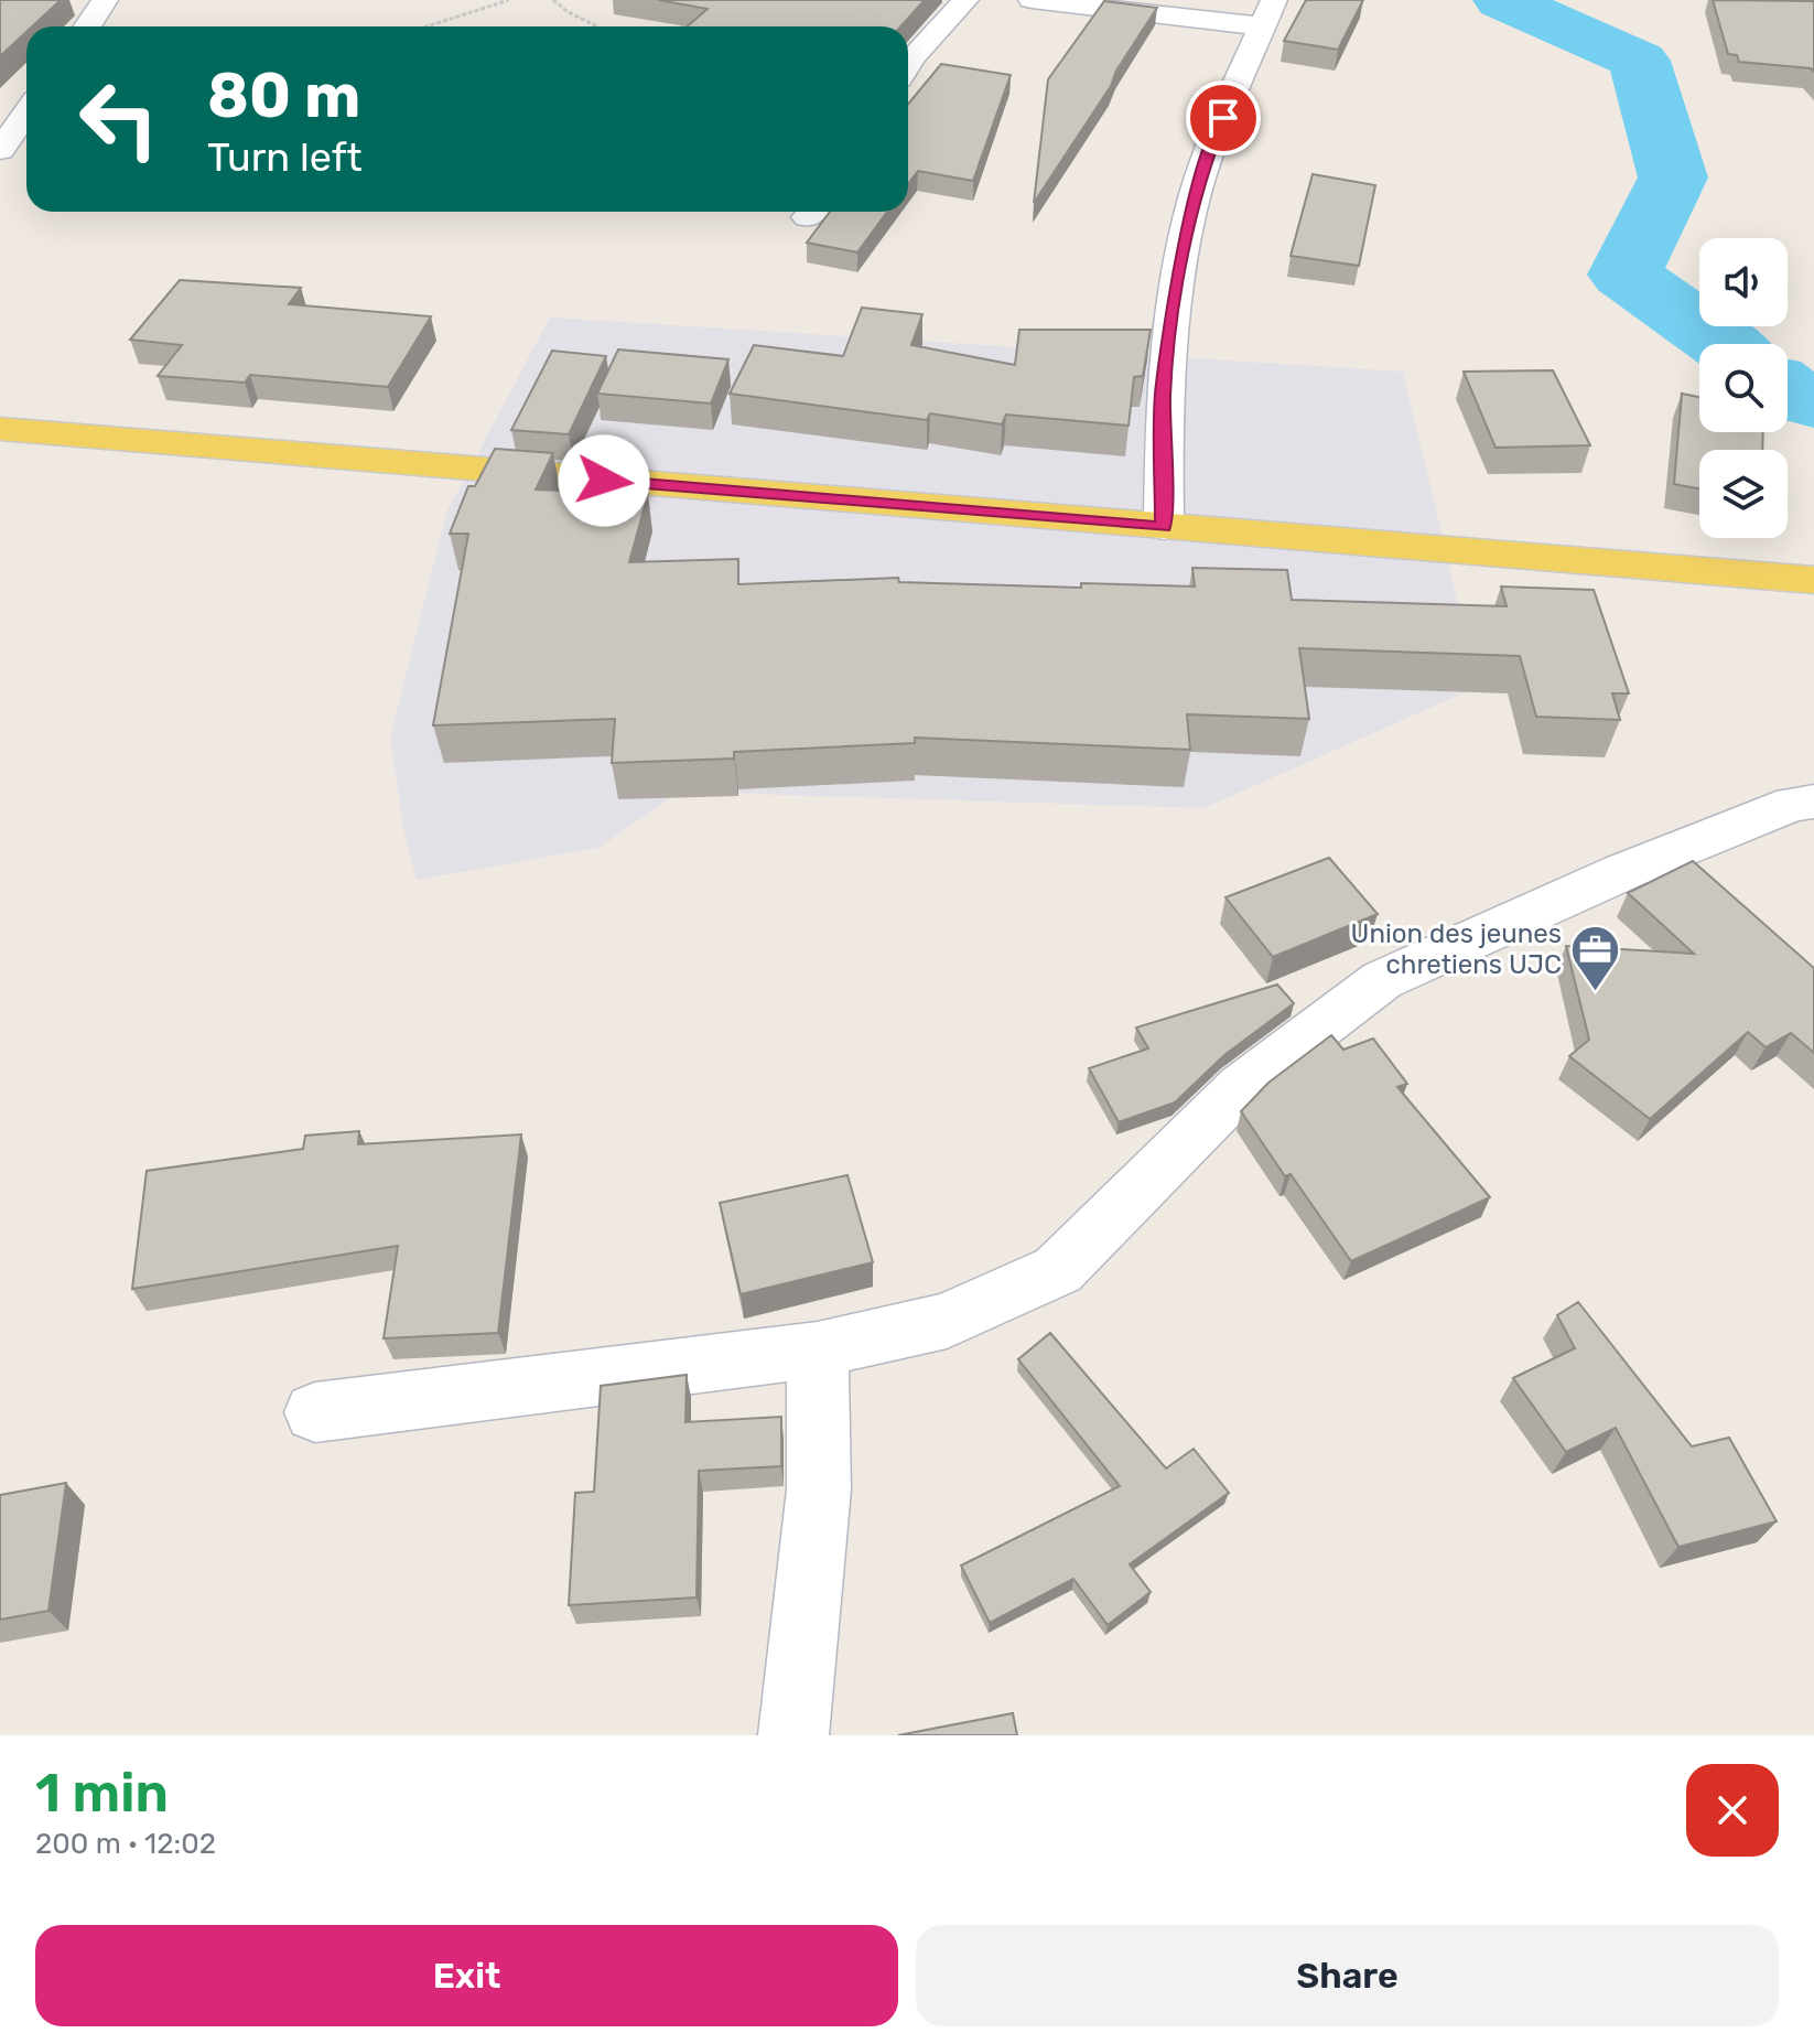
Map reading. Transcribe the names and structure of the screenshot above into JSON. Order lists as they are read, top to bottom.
{
  "places": {
    "office": ["Union des jeunes chretiens UJC"]
  },
  "page": {
    "turn": ["80 m", "Turn left"],
    "heading": ["1 min", "200 m · 12:02"],
    "buttons": ["Exit", "Share"]
  }
}
